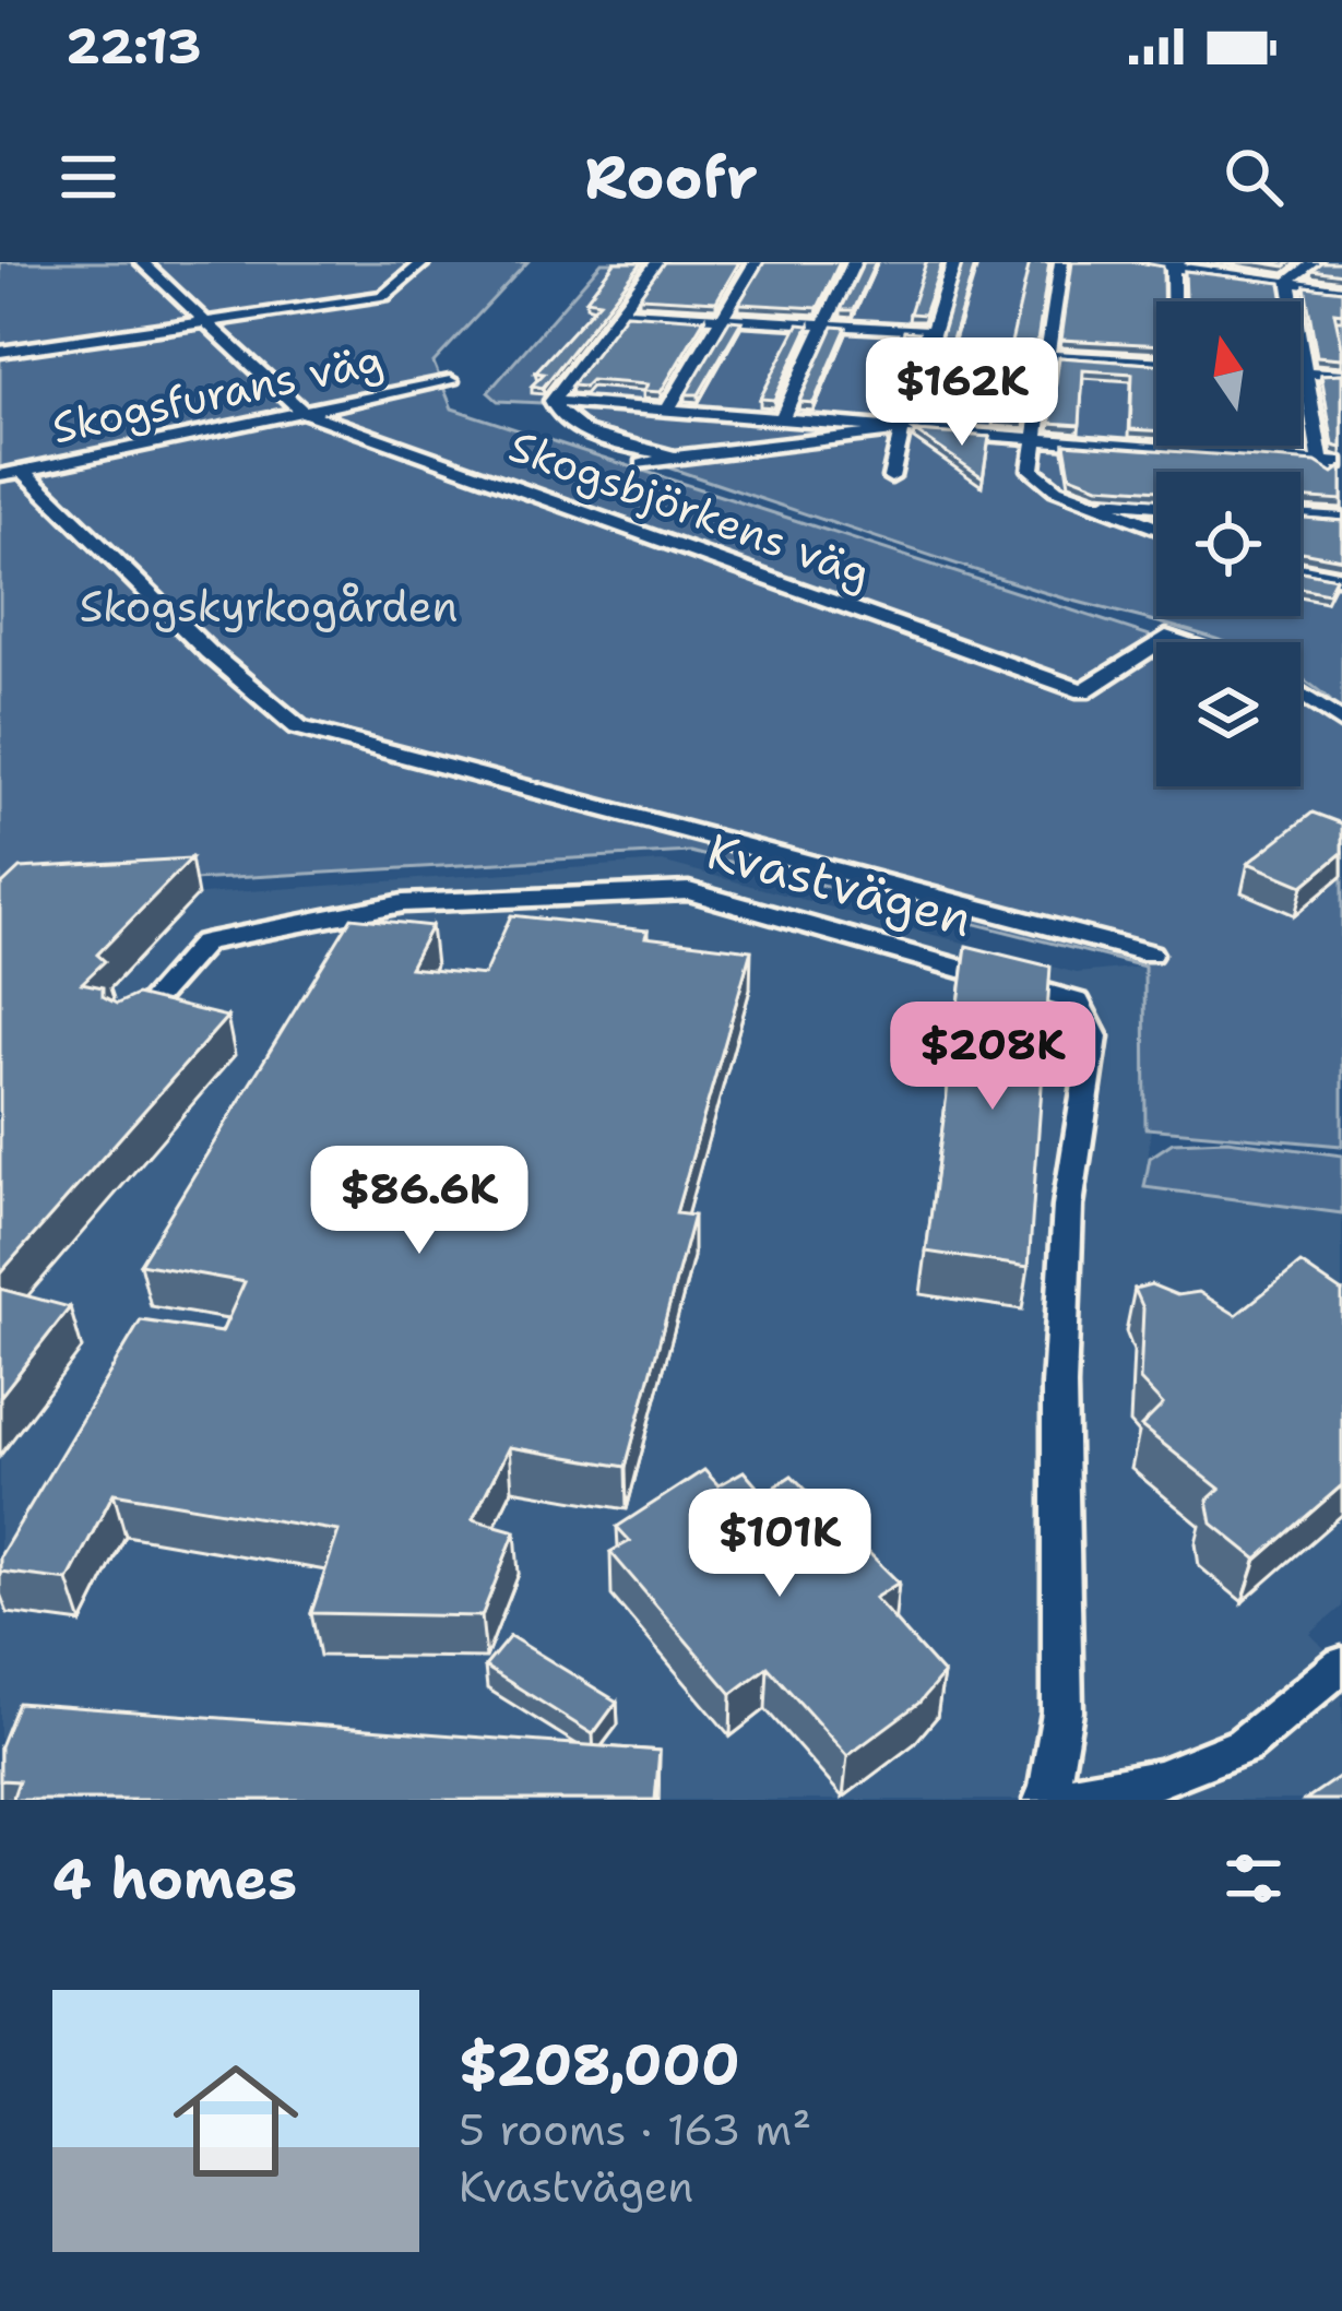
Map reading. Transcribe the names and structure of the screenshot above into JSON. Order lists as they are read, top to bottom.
{
  "streets": {
    "street": ["Skogsfurans väg", "Skogsbjörkens väg", "Kvastvägen"]
  },
  "crossings": [
    ["Skogsfurans väg", "Skogsbjörkens väg"]
  ],
  "parks": ["Skogskyrkogården"],
  "north": "top",
  "page": {
    "status": "22:13",
    "header": "Roofr",
    "price": [
      "$162K",
      "$208K",
      "$86.6K",
      "$101K"
    ],
    "heading": "4 homes",
    "list": [
      {
        "name": "$208,000",
        "note": "5 rooms · 163 m² · Kvastvägen"
      }
    ]
  }
}
